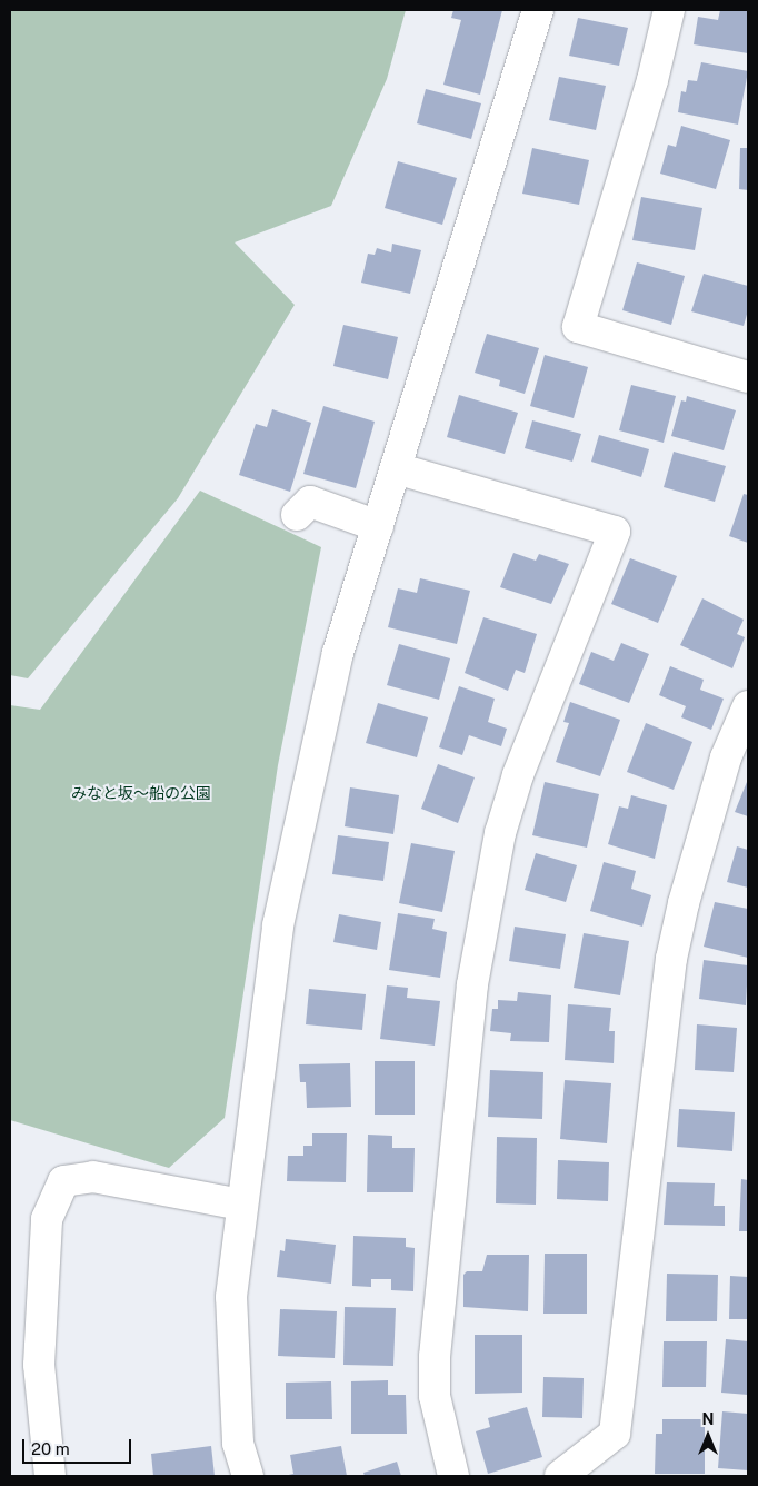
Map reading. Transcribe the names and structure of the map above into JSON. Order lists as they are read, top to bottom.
{
  "parks": ["みなと坂〜船の公園"],
  "scale_bar": "20 m",
  "north": "top"
}
